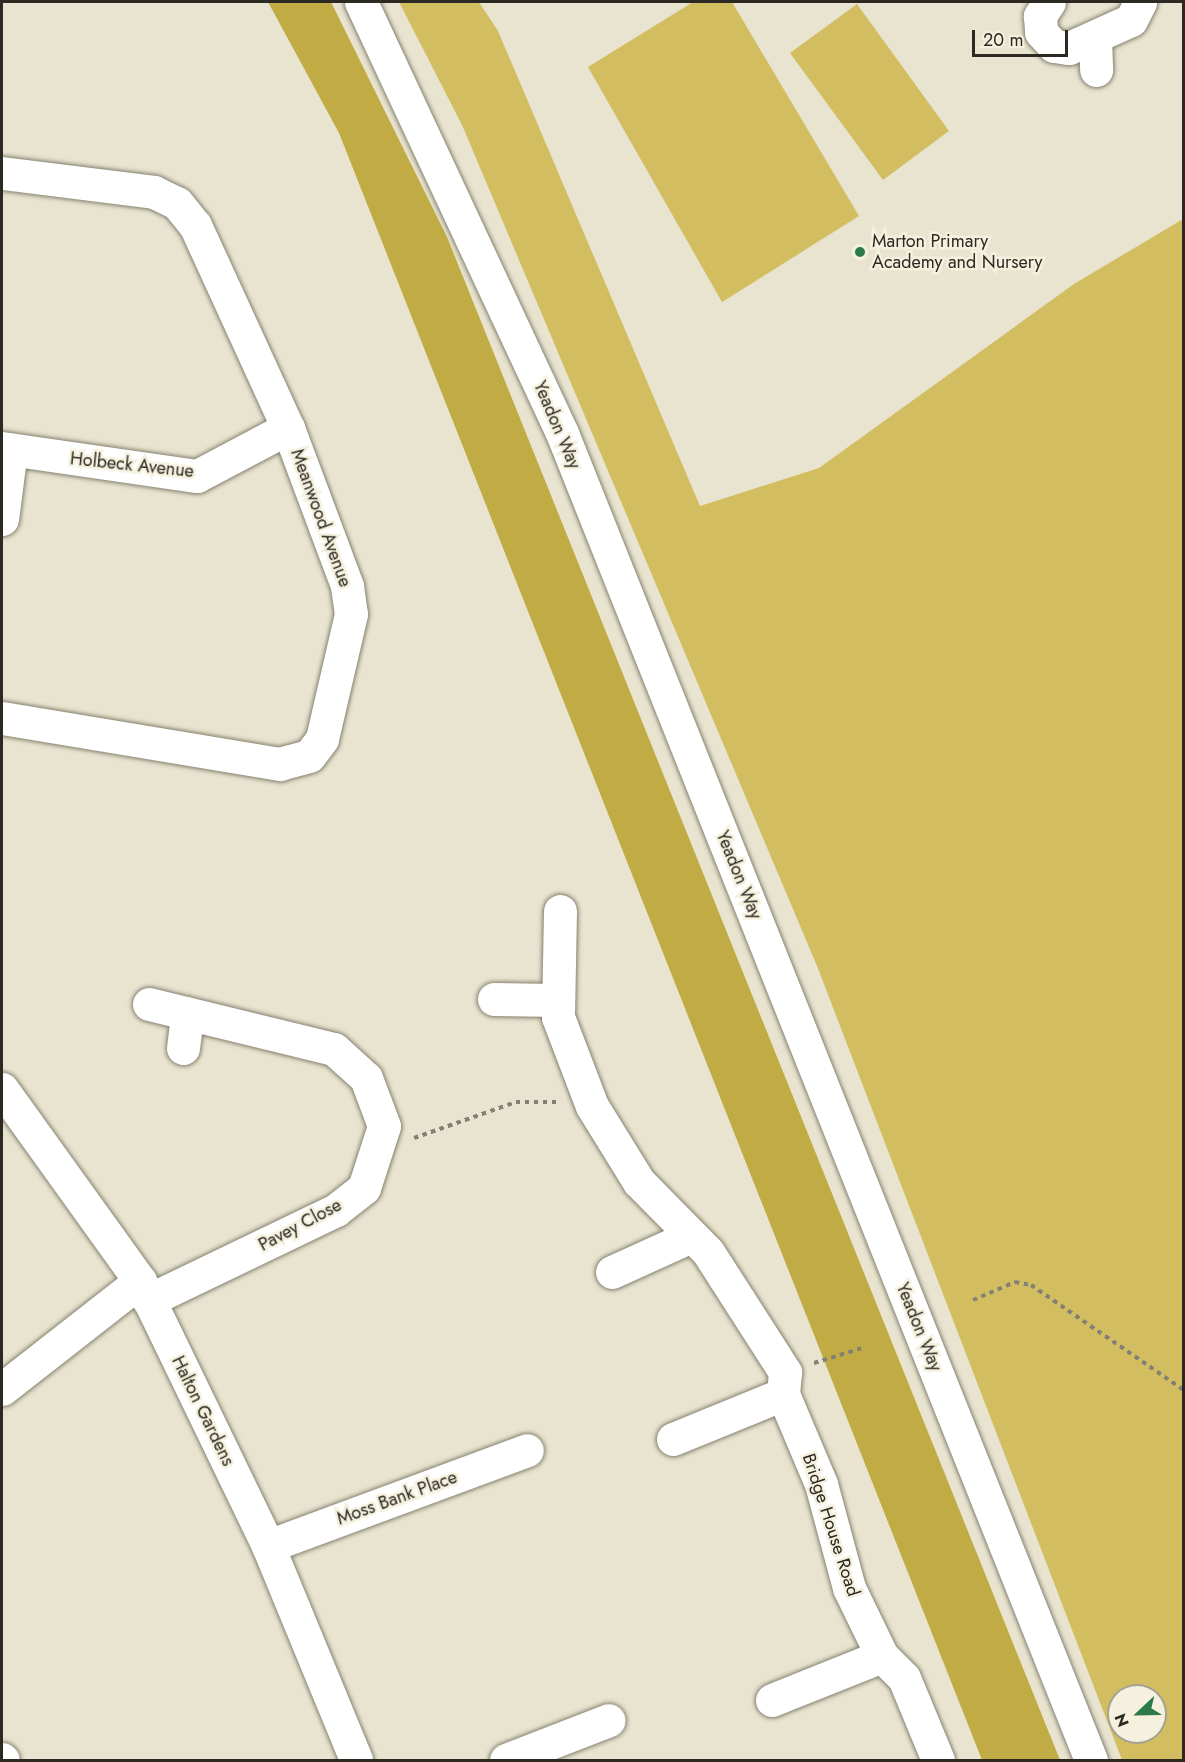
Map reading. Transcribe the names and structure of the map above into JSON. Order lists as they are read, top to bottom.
{
  "streets": {
    "street": [
      "Yeadon Way",
      "Holbeck Avenue",
      "Meanwood Avenue",
      "Pavey Close",
      "Halton Gardens",
      "Moss Bank Place",
      "Bridge House Road"
    ]
  },
  "crossings": [
    ["Holbeck Avenue", "Meanwood Avenue"],
    ["Pavey Close", "Halton Gardens"],
    ["Halton Gardens", "Moss Bank Place"]
  ],
  "places": ["Marton Primary Academy and Nursery"],
  "scale_bar": "20 m",
  "north": "left"
}
